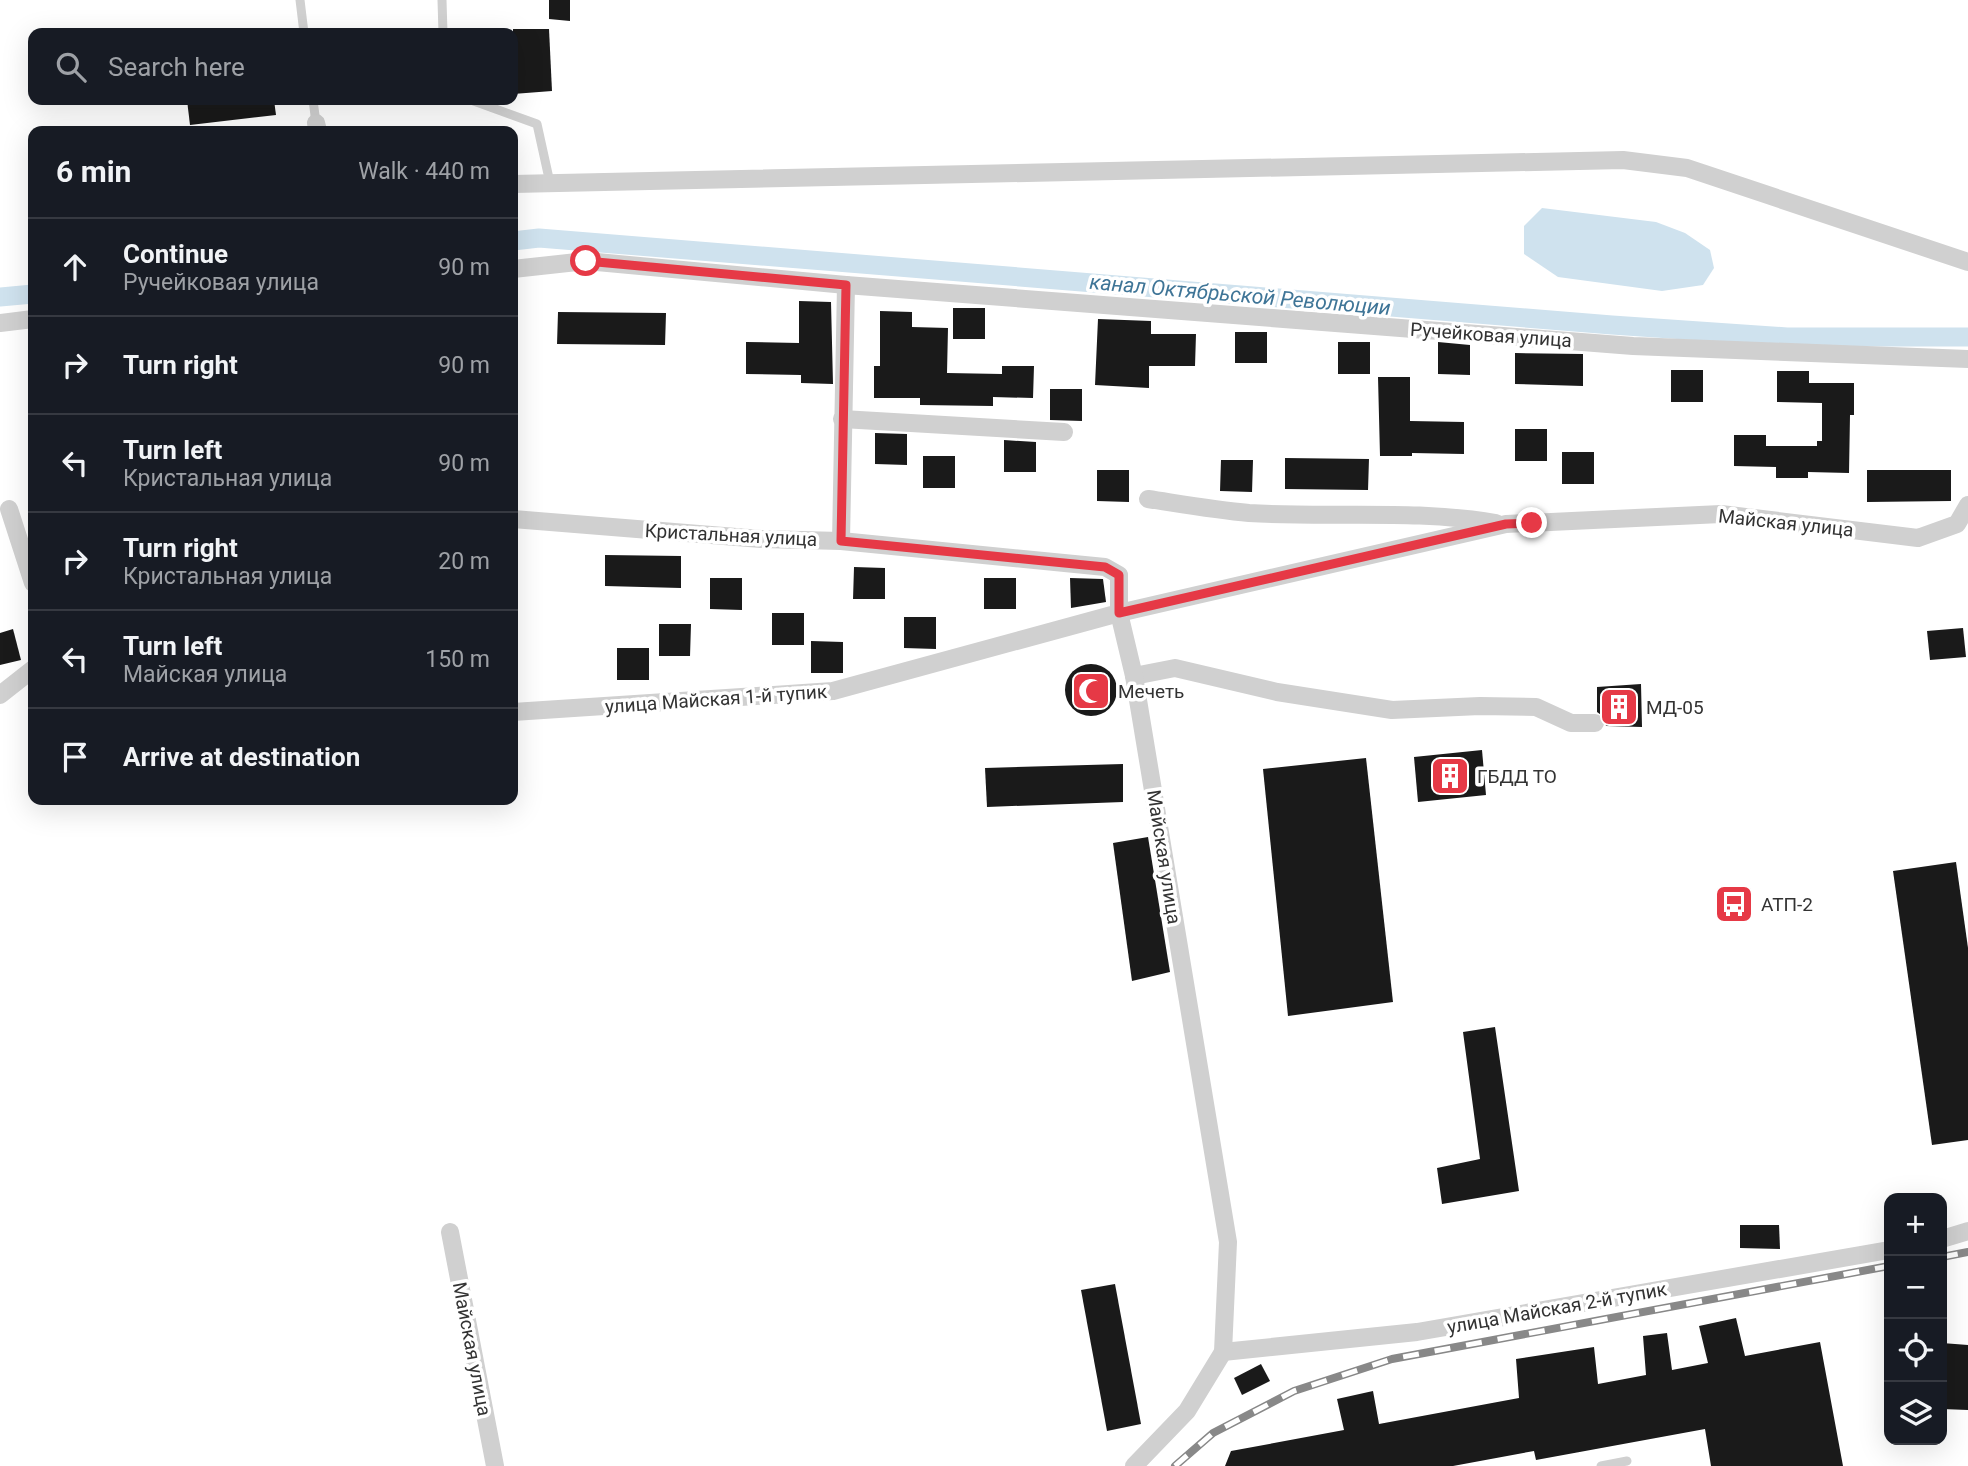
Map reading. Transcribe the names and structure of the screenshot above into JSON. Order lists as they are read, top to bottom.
{
  "streets": {
    "street": [
      "Ручейковая улица",
      "Майская улица",
      "Кристальная улица",
      "улица Майская 1-й тупик",
      "улица Майская 2-й тупик"
    ]
  },
  "crossings": [
    ["Майская улица", "Кристальная улица"],
    ["Майская улица", "улица Майская 1-й тупик"],
    ["Майская улица", "улица Майская 2-й тупик"],
    ["Кристальная улица", "улица Майская 1-й тупик"]
  ],
  "water": ["канал Октябрьской Революции"],
  "places": {
    "mosque": ["Мечеть"],
    "building": ["МД-05", "ГБДД ТО"],
    "bus stop": ["АТП-2"]
  },
  "page": {
    "search": "Search here",
    "heading": ["6 min", "Walk · 440 m"],
    "list": [
      ["Continue", "Ручейковая улица", "90 m"],
      ["Turn right", "90 m"],
      ["Turn left", "Кристальная улица", "90 m"],
      ["Turn right", "Кристальная улица", "20 m"],
      ["Turn left", "Майская улица", "150 m"],
      "Arrive at destination"
    ],
    "map_buttons": ["+", "−"]
  }
}
